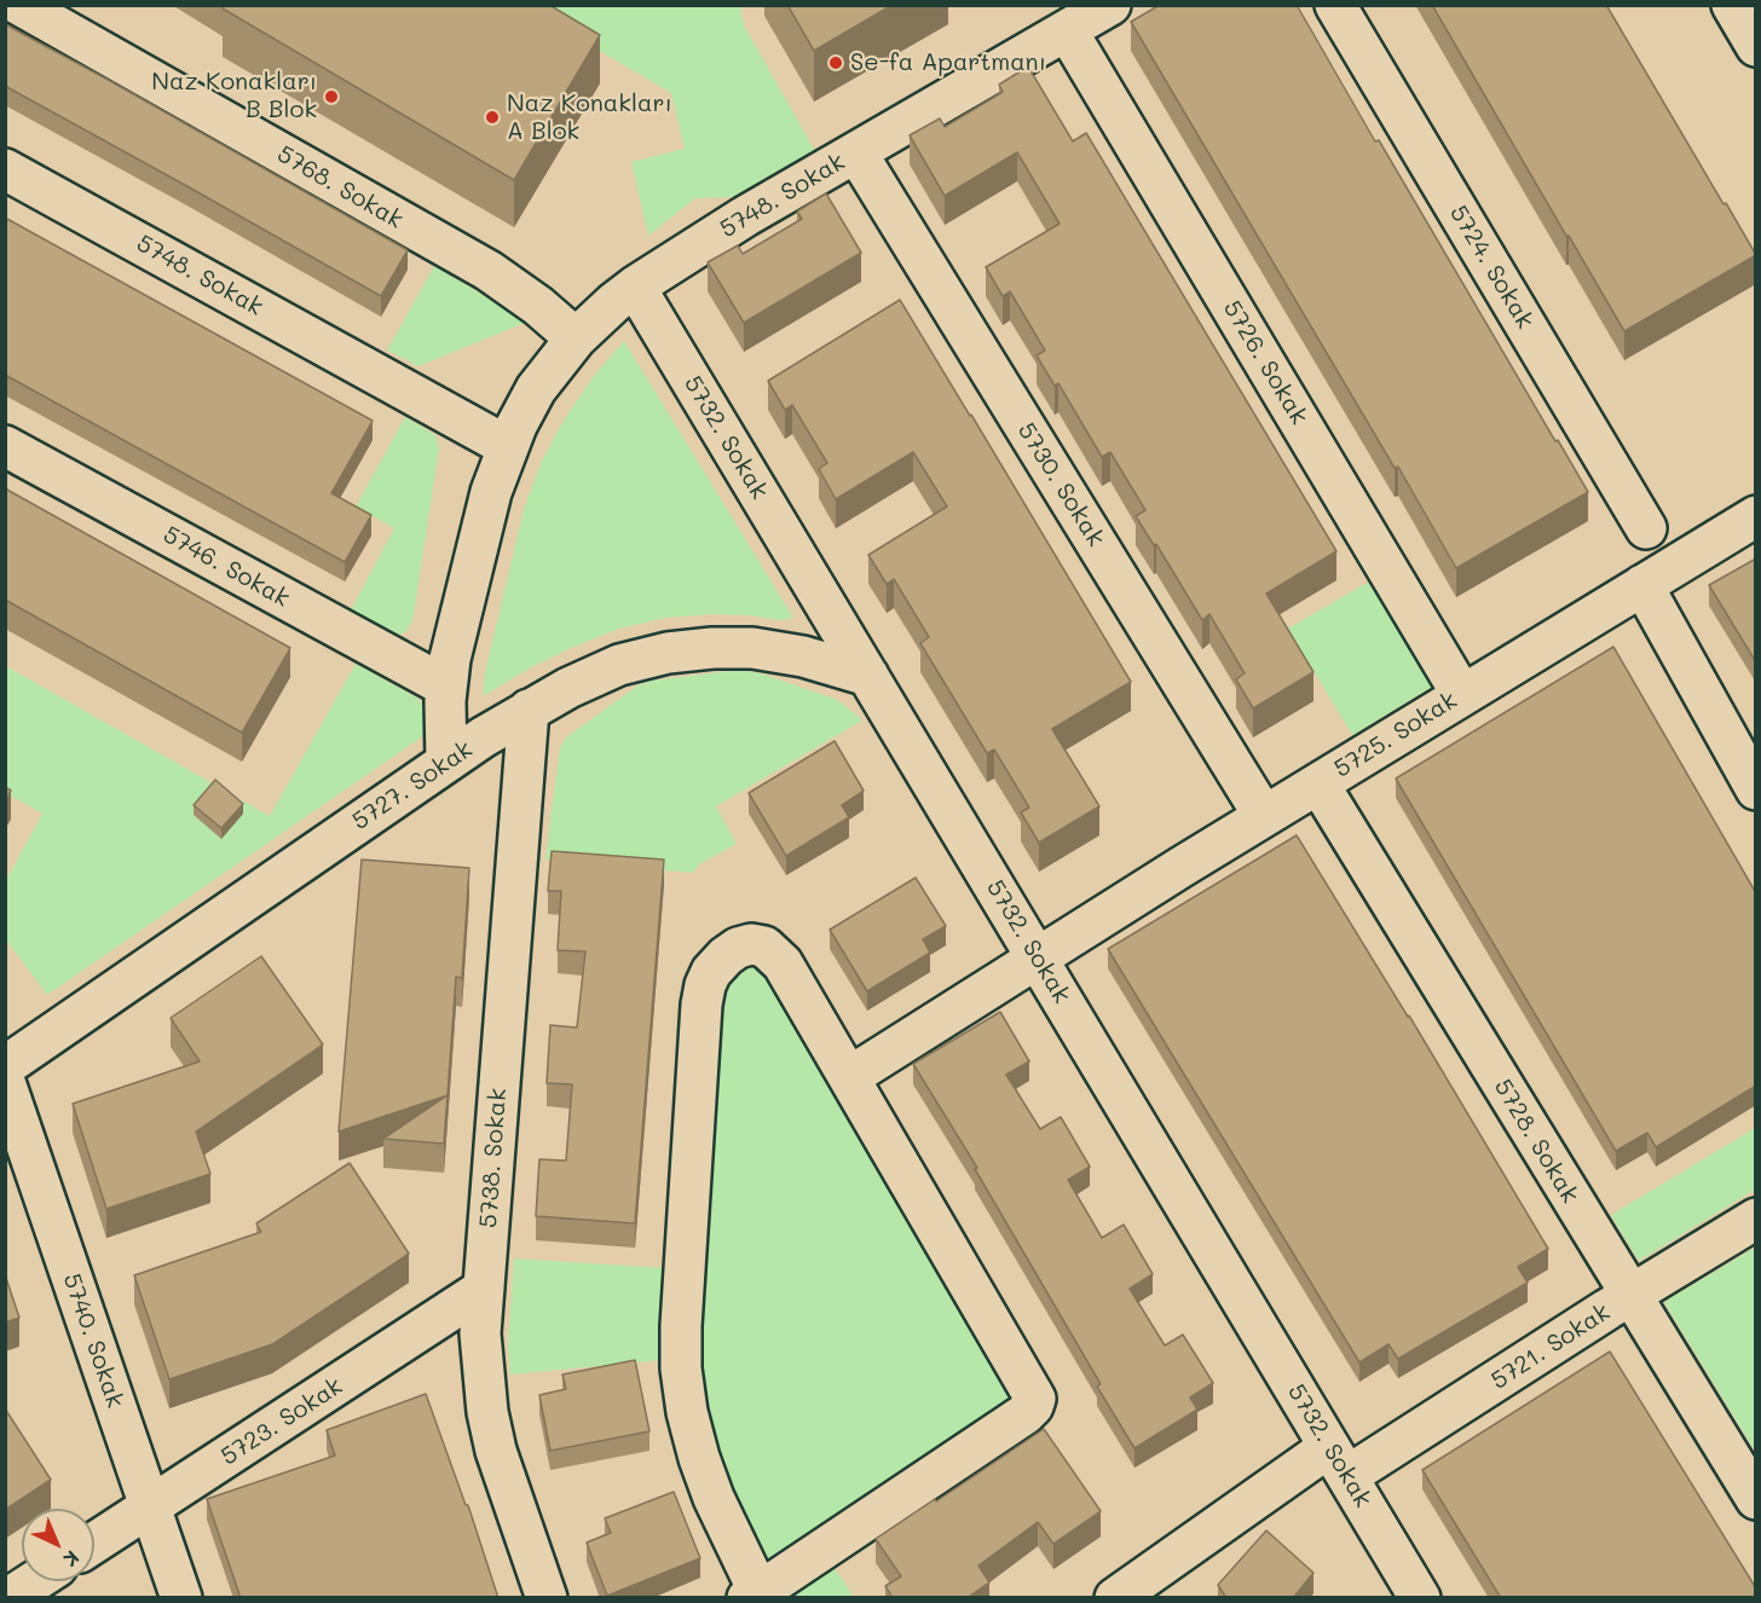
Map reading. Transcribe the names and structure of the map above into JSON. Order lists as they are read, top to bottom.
{
  "streets": {
    "street": [
      "5768. Sokak",
      "5748. Sokak",
      "5724. Sokak",
      "5726. Sokak",
      "5732. Sokak",
      "5730. Sokak",
      "5746. Sokak",
      "5725. Sokak",
      "5727. Sokak",
      "5728. Sokak",
      "5738. Sokak",
      "5740. Sokak",
      "5721. Sokak",
      "5723. Sokak"
    ]
  },
  "crossings": [
    ["5768. Sokak", "5748. Sokak"],
    ["5748. Sokak", "5726. Sokak"],
    ["5748. Sokak", "5732. Sokak"],
    ["5748. Sokak", "5730. Sokak"],
    ["5748. Sokak", "5746. Sokak"],
    ["5748. Sokak", "5727. Sokak"],
    ["5726. Sokak", "5725. Sokak"],
    ["5732. Sokak", "5725. Sokak"],
    ["5732. Sokak", "5727. Sokak"],
    ["5732. Sokak", "5721. Sokak"],
    ["5730. Sokak", "5725. Sokak"],
    ["5725. Sokak", "5728. Sokak"],
    ["5727. Sokak", "5738. Sokak"],
    ["5728. Sokak", "5721. Sokak"],
    ["5738. Sokak", "5723. Sokak"],
    ["5740. Sokak", "5723. Sokak"]
  ],
  "places": ["Se-fa Apartmanı", "Naz Konakları B Blok", "Naz Konakları A Blok"],
  "north": "bottom right"
}
